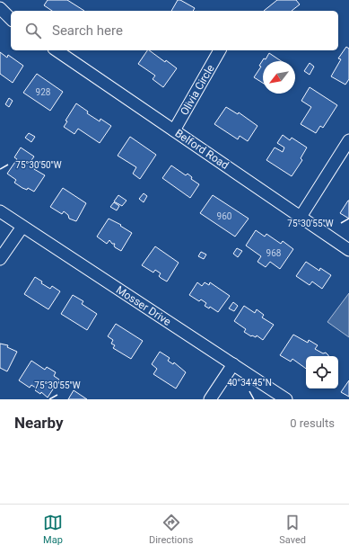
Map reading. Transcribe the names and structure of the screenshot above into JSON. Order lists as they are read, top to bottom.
{
  "streets": {
    "street": ["Olivia Circle", "Belford Road", "Mosser Drive"]
  },
  "crossings": [
    ["Olivia Circle", "Belford Road"]
  ],
  "house_numbers": ["928", "960", "968"],
  "north": "bottom left",
  "page": {
    "search": "Search here",
    "heading": ["Nearby", "0 results"],
    "nav": ["Map", "Directions", "Saved"]
  },
  "coordinates": ["75°30'50\"W", "75°30'55\"W", "40°34'45\"N"]
}
